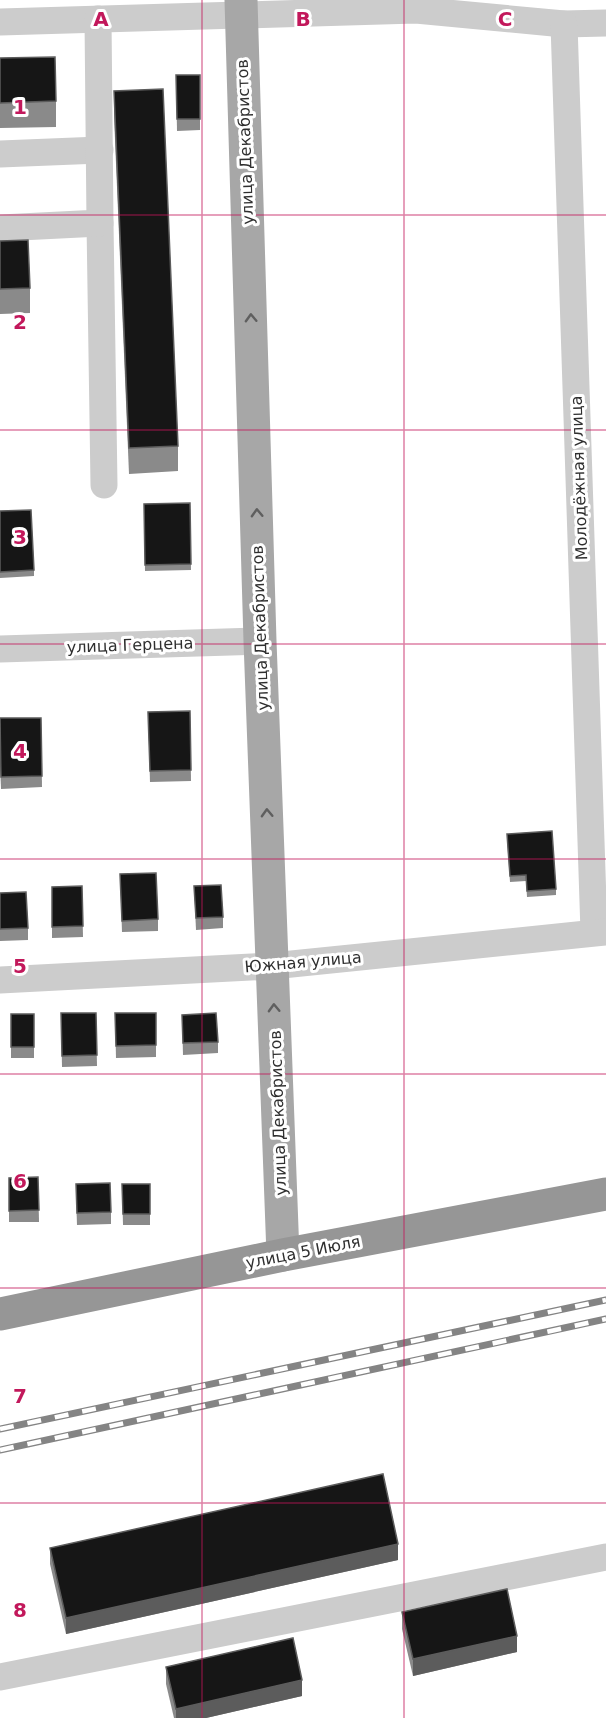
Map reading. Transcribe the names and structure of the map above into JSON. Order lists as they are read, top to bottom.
{
  "streets": {
    "highway": ["улица 5 Июля"],
    "main road": ["улица Декабристов"],
    "street": ["Молодёжная улица", "улица Герцена", "Южная улица"]
  },
  "crossings": [
    ["улица Декабристов", "улица Герцена"],
    ["улица Декабристов", "Южная улица"],
    ["улица Декабристов", "улица 5 Июля"],
    ["Молодёжная улица", "Южная улица"]
  ],
  "one_way": ["улица Декабристов"],
  "grid": {
    "columns": ["A", "B", "C"],
    "rows": [
      "1",
      "2",
      "3",
      "4",
      "5",
      "6",
      "7",
      "8"
    ]
  }
}
